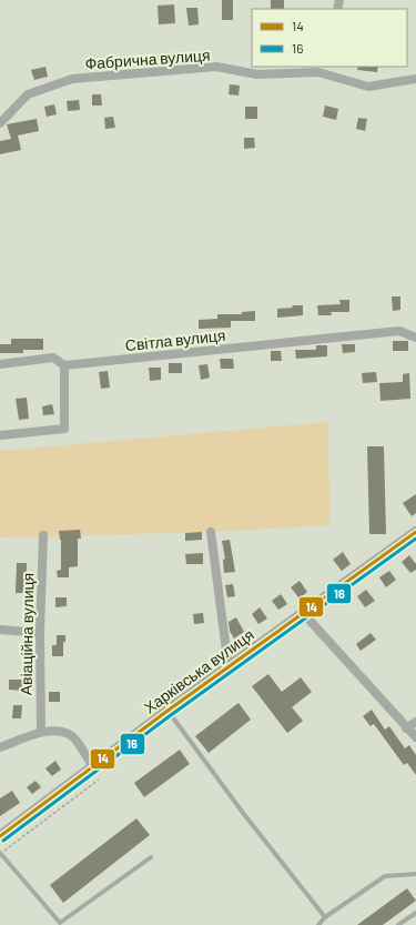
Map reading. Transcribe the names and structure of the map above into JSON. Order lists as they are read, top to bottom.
{
  "streets": {
    "street": [
      "Фабрична вулиця",
      "Світла вулиця",
      "Авіаційна вулиця",
      "Харківська вулиця"
    ]
  },
  "lines": ["transit line 14", "transit line 16"],
  "legend": ["14", "16"]
}
